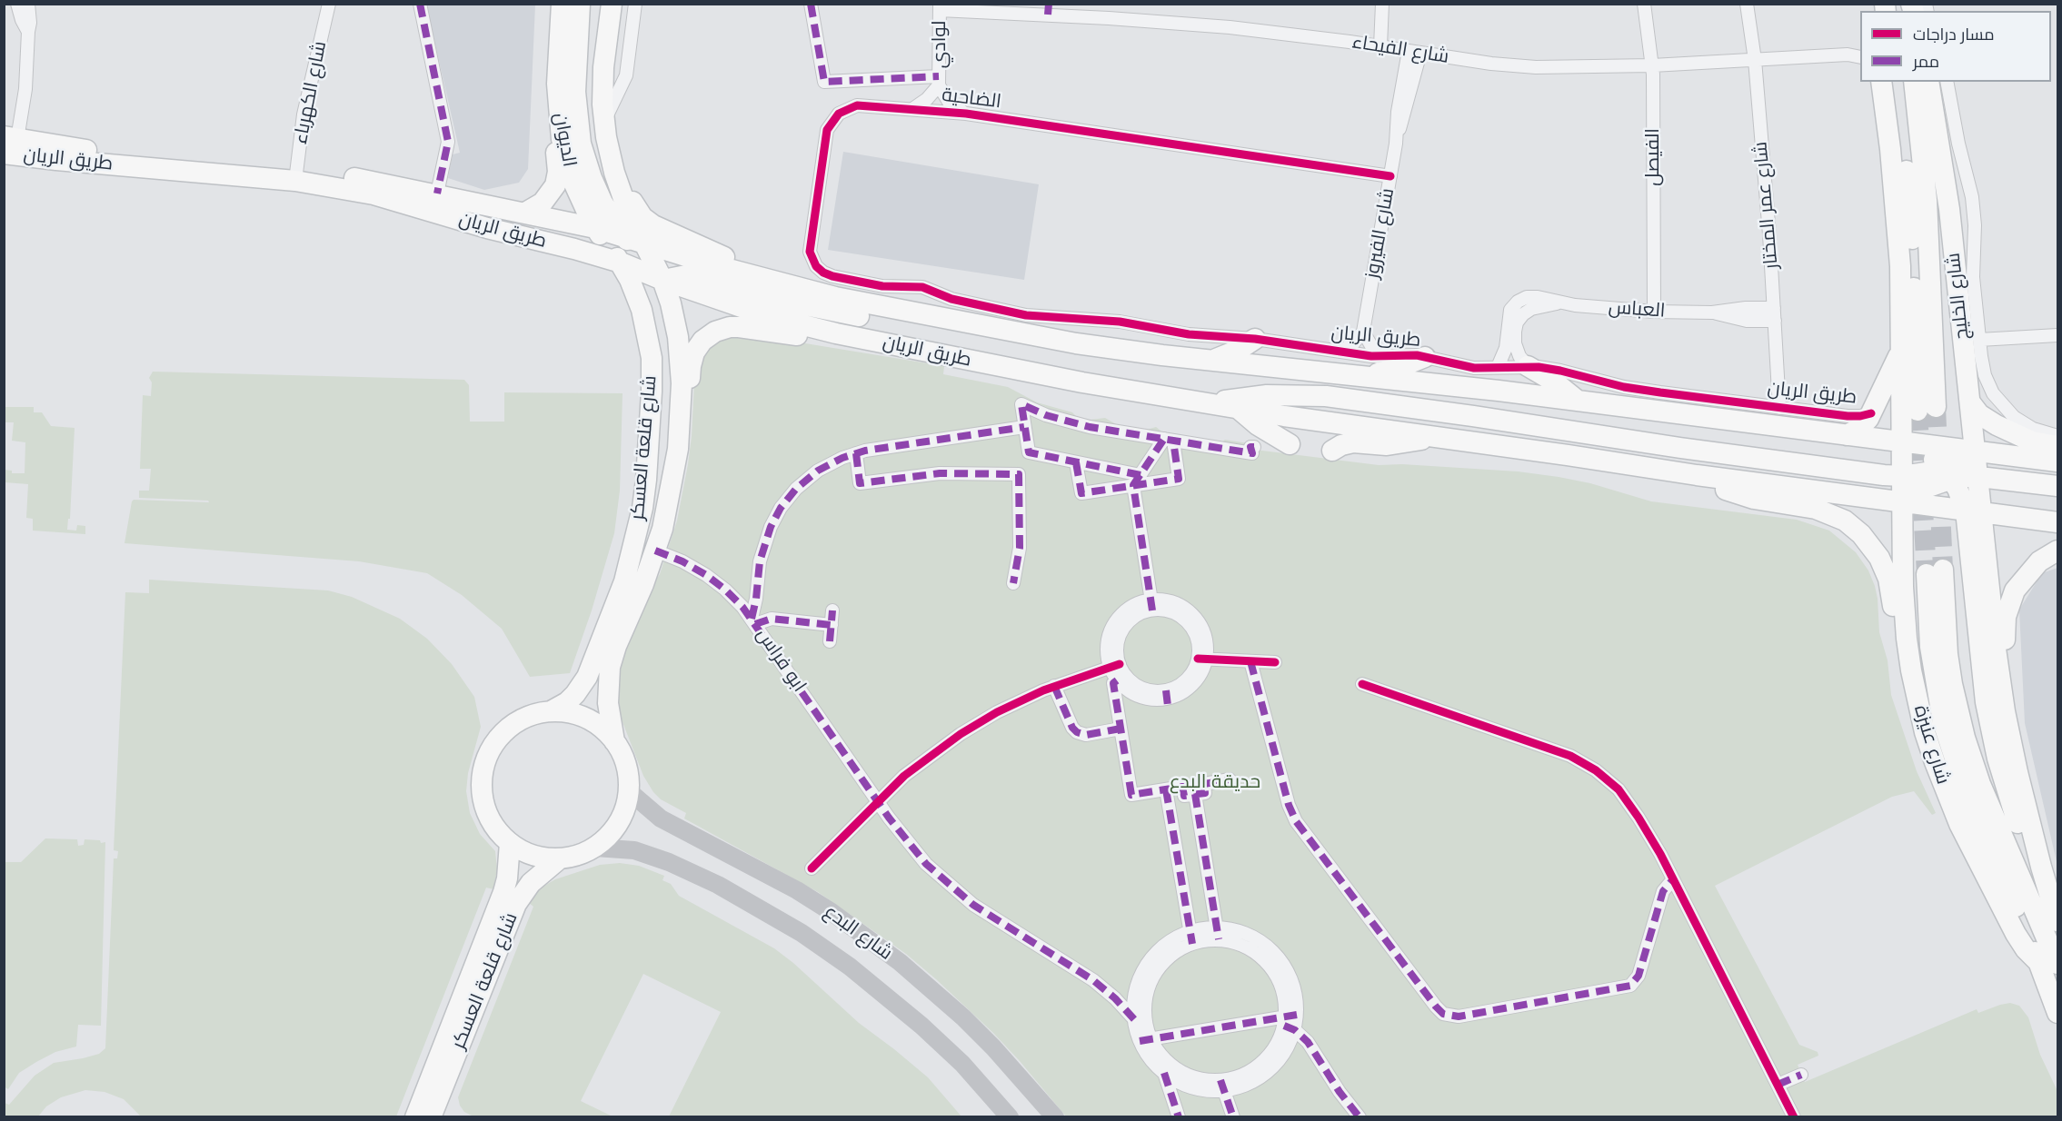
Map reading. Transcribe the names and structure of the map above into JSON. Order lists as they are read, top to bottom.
{
  "streets": {
    "main road": [
      "الديوان",
      "طريق الريان",
      "شارع الخليج",
      "شارع قلعة العسكر",
      "شارع عنيزة",
      "شارع البدع"
    ],
    "street": [
      "لوادي",
      "شارع الفيحاء",
      "شارع الكهرباء",
      "الضاحية",
      "الفيصل",
      "شارع عمر المختار",
      "شارع الفيروز",
      "العباس",
      "ابو فراس"
    ]
  },
  "crossings": [
    ["لوادي", "شارع الفيحاء"],
    ["لوادي", "الضاحية"],
    ["شارع الفيحاء", "الفيصل"],
    ["شارع الفيحاء", "شارع عمر المختار"],
    ["شارع الفيحاء", "شارع الفيروز"],
    ["شارع الكهرباء", "طريق الريان"],
    ["الضاحية", "طريق الريان"],
    ["الضاحية", "شارع الفيروز"],
    ["الديوان", "طريق الريان"],
    ["الديوان", "شارع قلعة العسكر"],
    ["الفيصل", "العباس"],
    ["طريق الريان", "شارع عمر المختار"],
    ["طريق الريان", "شارع الخليج"],
    ["طريق الريان", "العباس"],
    ["طريق الريان", "شارع قلعة العسكر"],
    ["طريق الريان", "شارع عنيزة"],
    ["شارع عمر المختار", "العباس"],
    ["شارع قلعة العسكر", "ابو فراس"],
    ["شارع قلعة العسكر", "شارع البدع"]
  ],
  "parks": ["حديقة البدع"],
  "legend": ["مسار دراجات", "ممر"]
}
